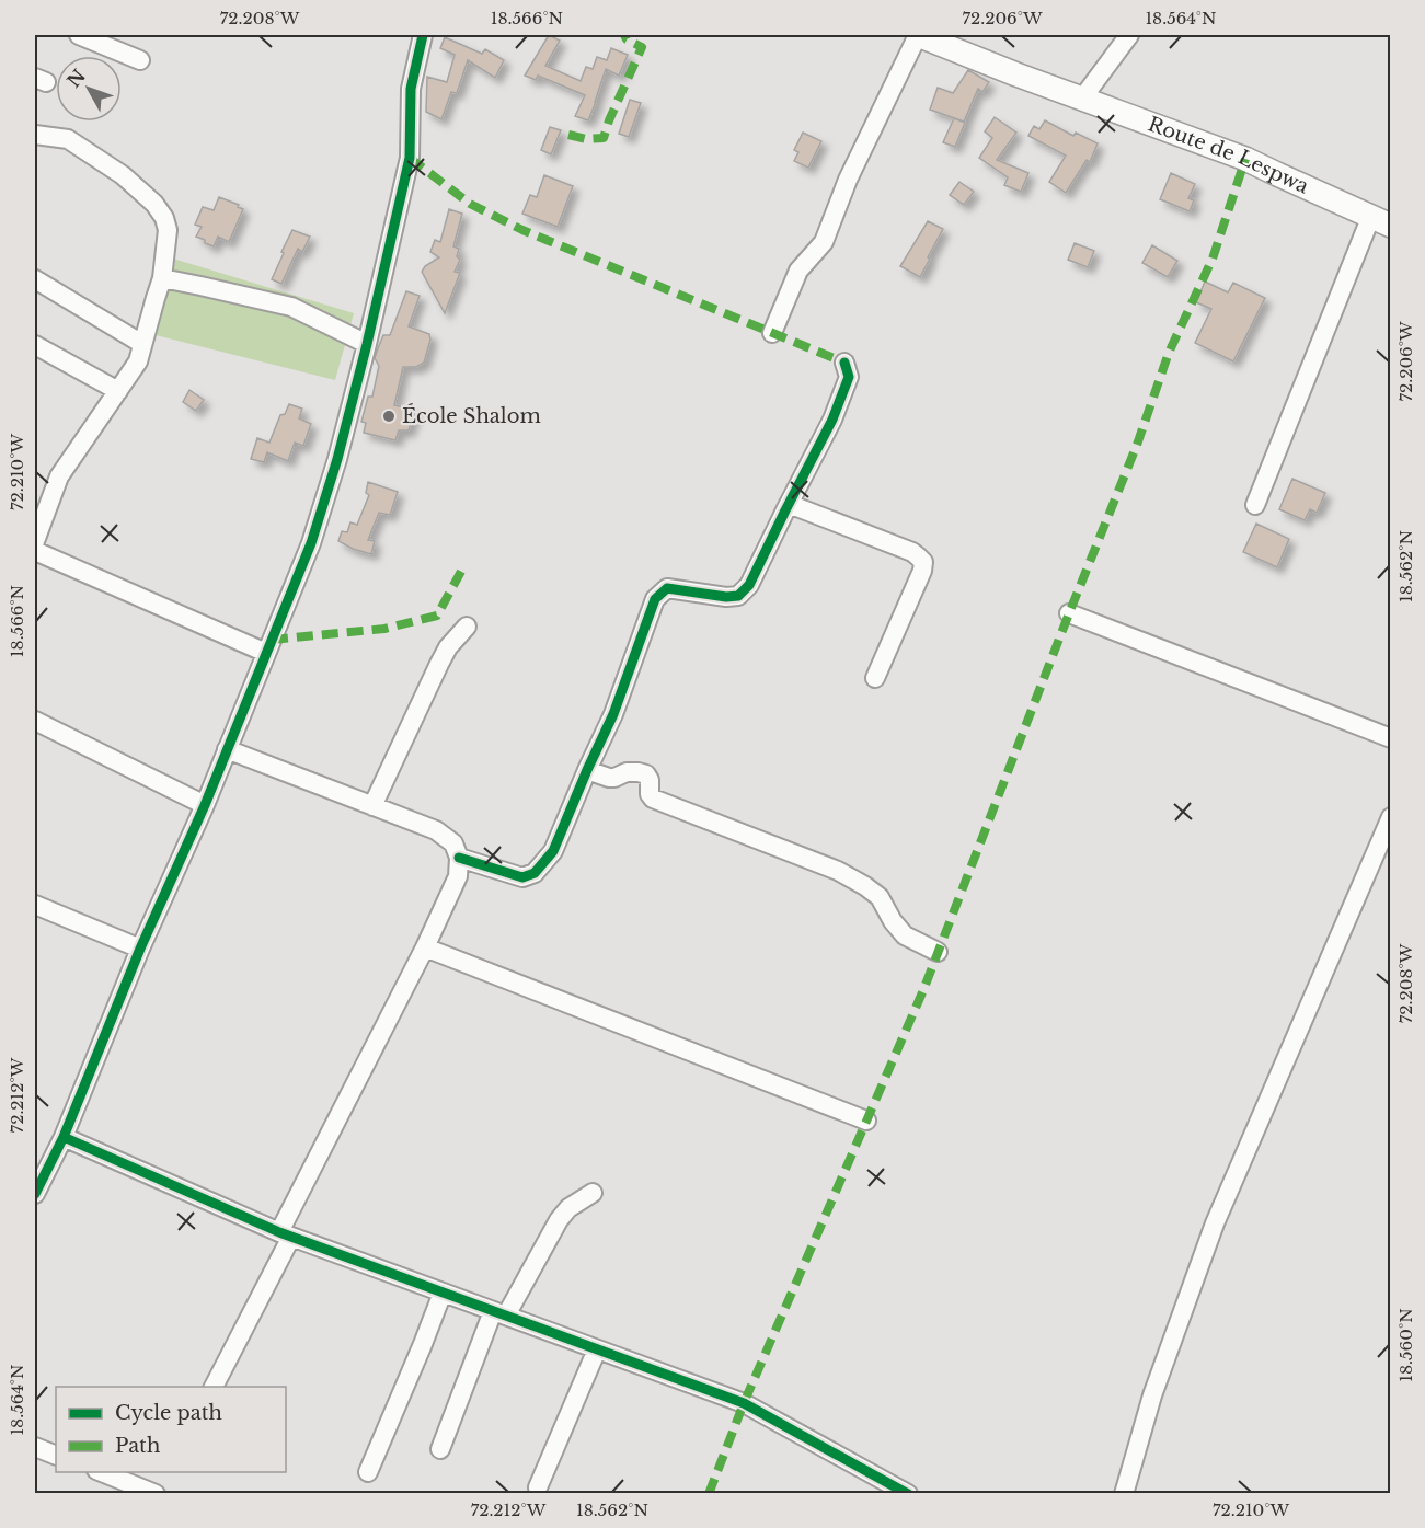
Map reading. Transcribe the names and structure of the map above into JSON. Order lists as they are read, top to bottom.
{
  "streets": {
    "street": ["Route de Lespwa"]
  },
  "places": ["École Shalom"],
  "legend": ["Cycle path", "Path"],
  "north": "top left",
  "coordinates": [
    "72.208°W",
    "18.566°N",
    "72.206°W",
    "18.564°N",
    "72.210°W",
    "18.562°N",
    "72.212°W",
    "18.560°N"
  ]
}
